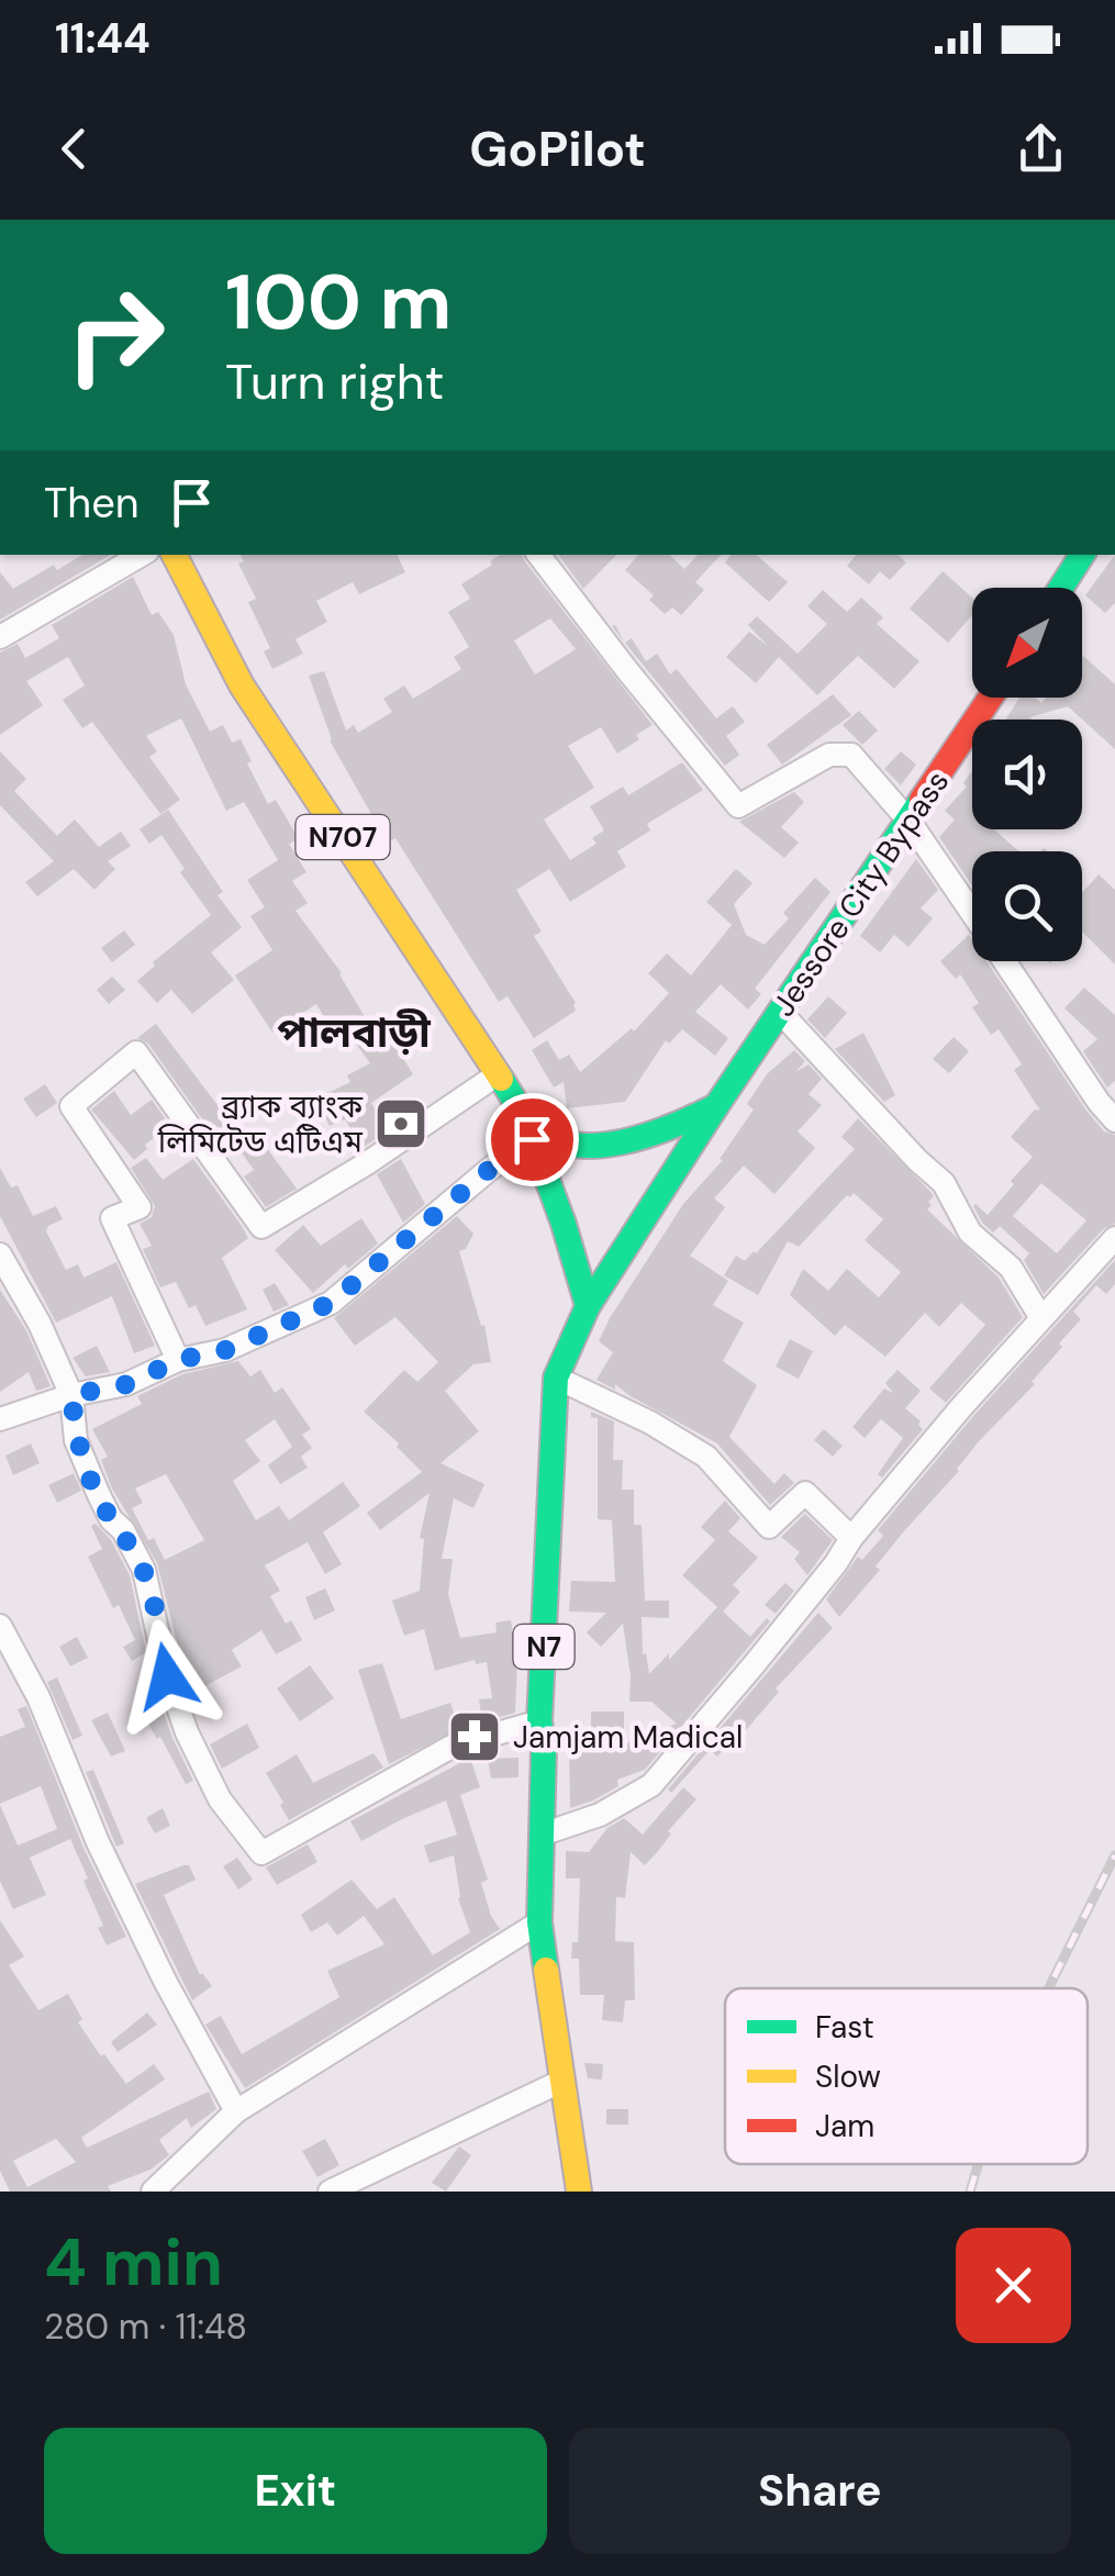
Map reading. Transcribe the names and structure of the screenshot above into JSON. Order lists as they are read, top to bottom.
{
  "streets": {
    "highway": ["N707", "Jessore City Bypass", "N7"]
  },
  "crossings": [
    ["Jessore City Bypass", "N7"]
  ],
  "districts": ["পালবাড়ী"],
  "places": {
    "bank": ["ব্র্যাক ব্যাংক লিমিটেড এটিএম"],
    "pharmacy": ["Jamjam Madical"]
  },
  "legend": ["Fast", "Slow", "Jam"],
  "north": "bottom left",
  "page": {
    "status": "11:44",
    "header": "GoPilot",
    "turn": ["100 m", "Turn right"],
    "then": "Then",
    "heading": ["4 min", "280 m · 11:48"],
    "buttons": ["Exit", "Share"]
  }
}
